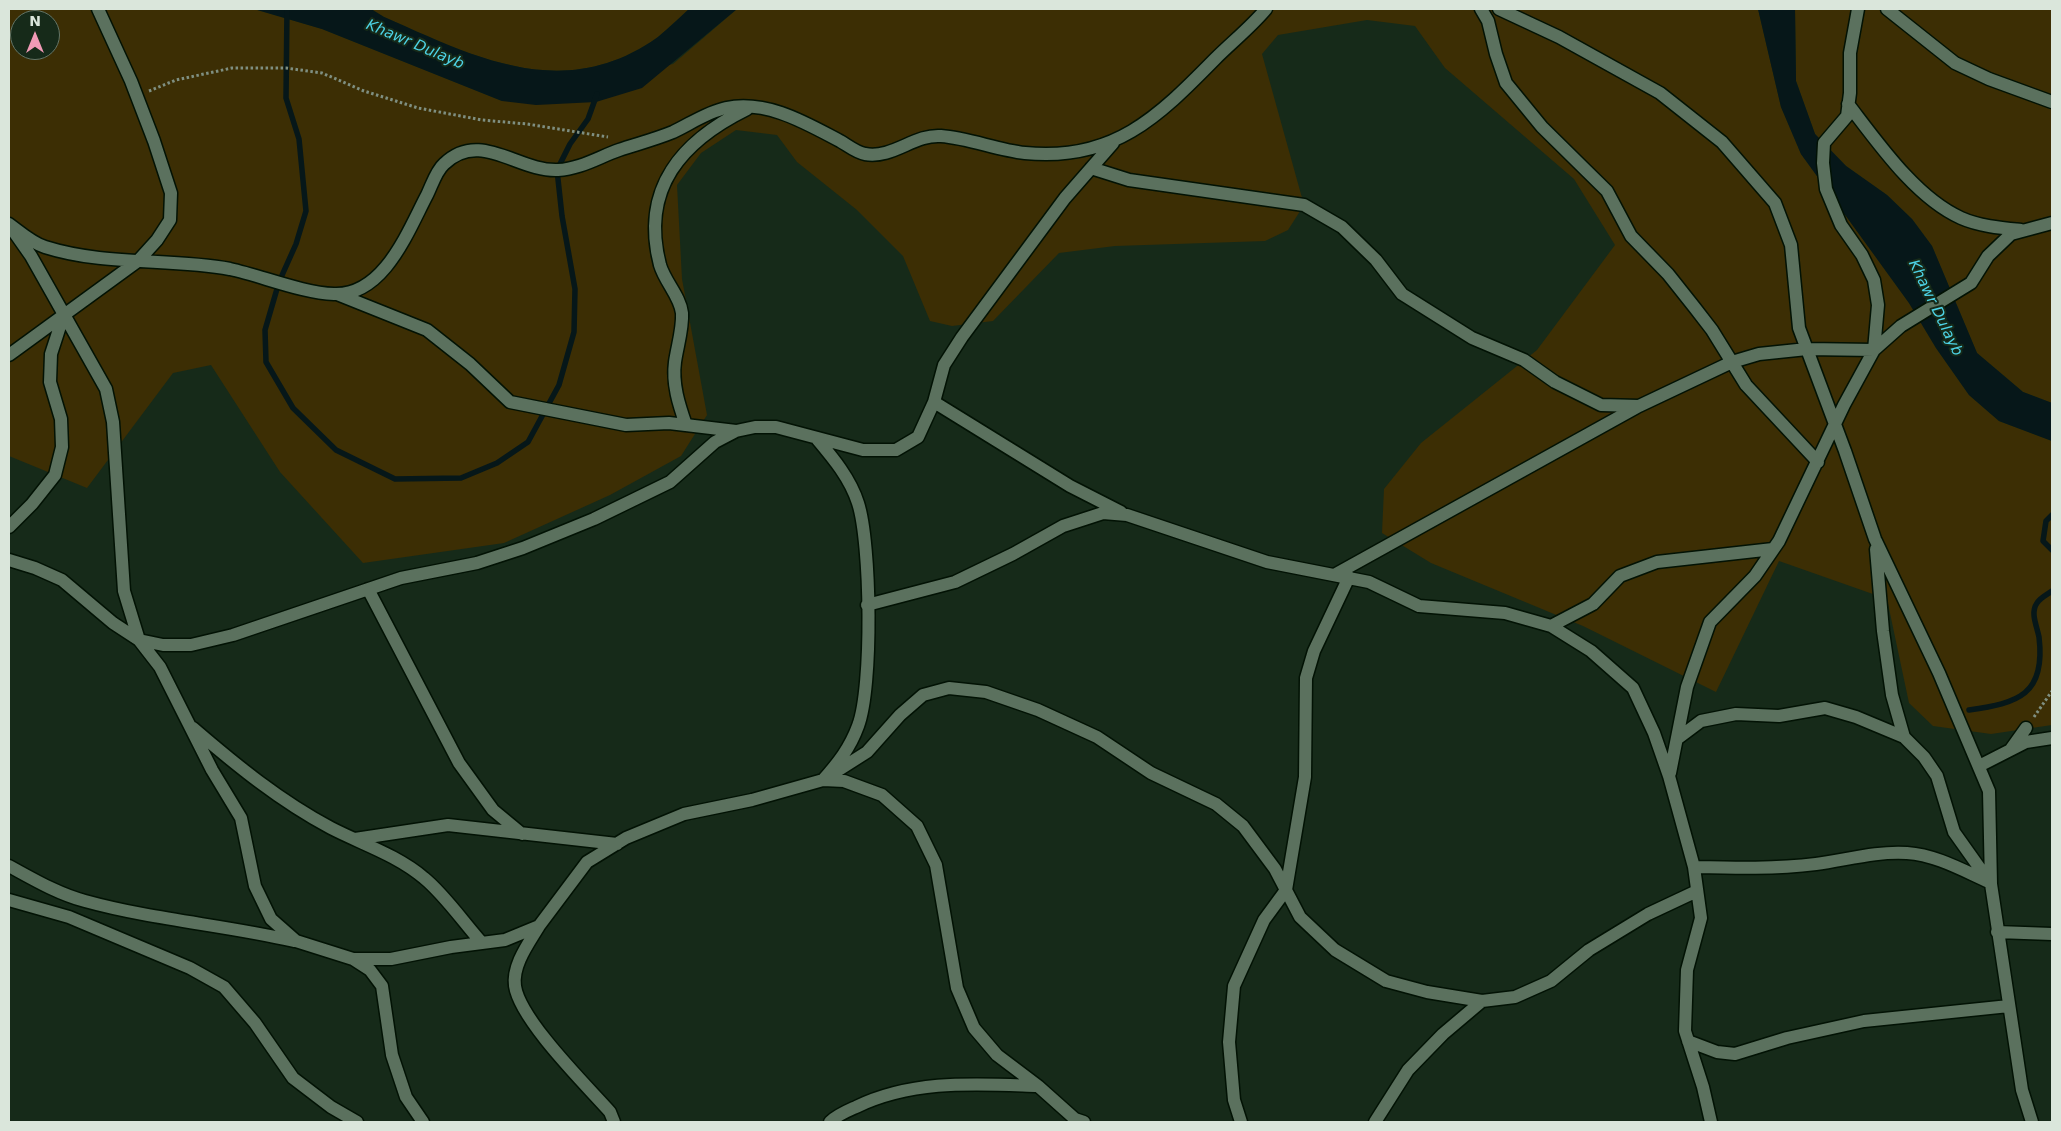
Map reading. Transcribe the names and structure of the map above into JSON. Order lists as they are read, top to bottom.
{
  "water": ["Khawr Dulayb"],
  "north": "top"
}
